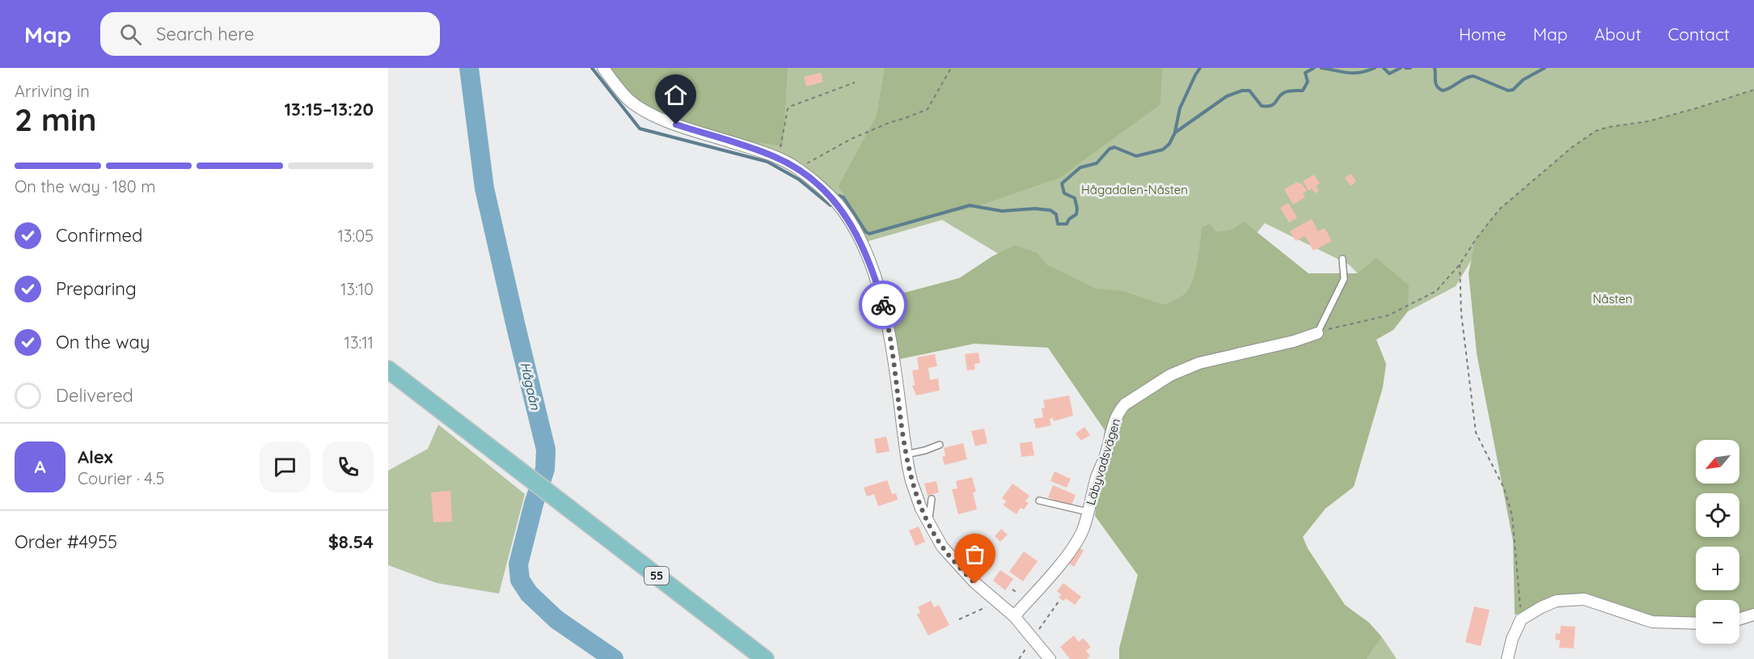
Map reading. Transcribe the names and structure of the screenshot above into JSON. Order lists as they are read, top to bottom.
{
  "streets": {
    "main road": ["55"],
    "street": ["Läbyvadsvägen"]
  },
  "water": ["Hågaån"],
  "parks": ["Hågadalen-Nåsten", "Nåsten"],
  "north": "bottom left",
  "page": {
    "header": "Map",
    "search": "Search here",
    "nav": [
      "Home",
      "Map",
      "About",
      "Contact"
    ],
    "heading": ["2 min", "Arriving in", "13:15–13:20"],
    "panel": [
      "Alex",
      "Courier · 4.5",
      "Order #4955",
      "$8.54"
    ],
    "bar": "On the way · 180 m",
    "list": [
      ["Confirmed", "13:05"],
      ["Preparing", "13:10"],
      ["On the way", "13:11"],
      "Delivered"
    ],
    "map_buttons": ["+", "−"],
    "round": "A"
  }
}
